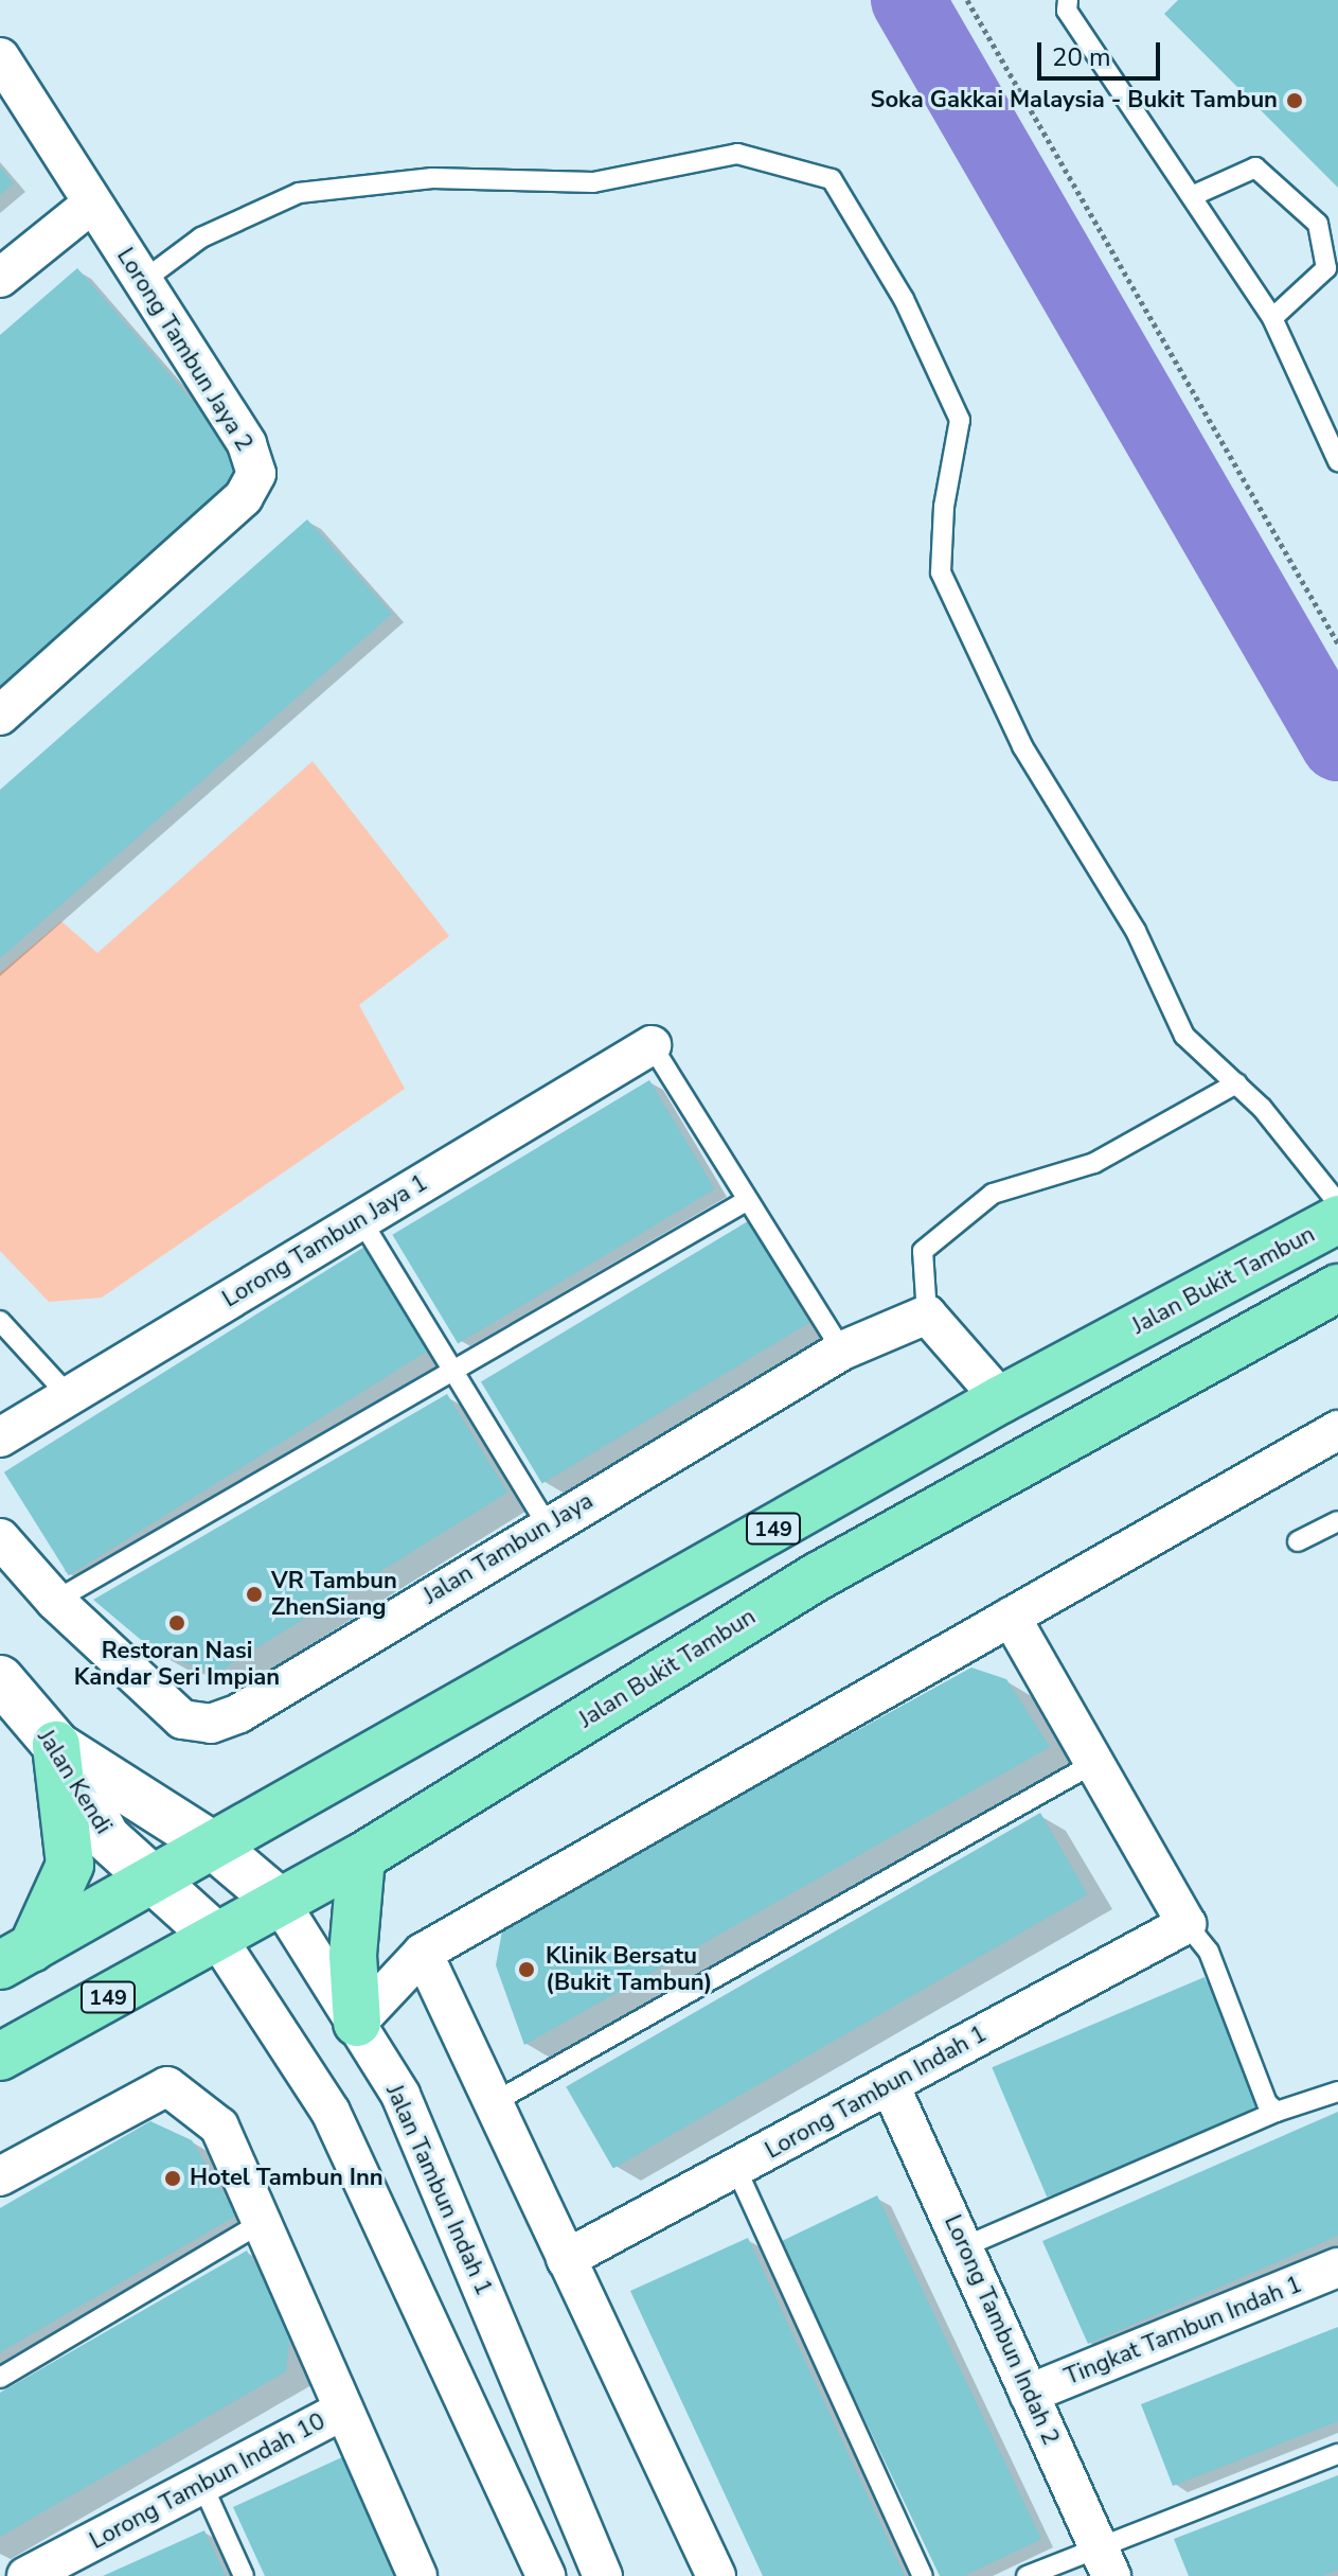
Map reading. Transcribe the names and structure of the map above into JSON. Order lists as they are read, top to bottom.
{
  "streets": {
    "main road": ["Jalan Bukit Tambun", "149"],
    "street": [
      "Lorong Tambun Jaya 2",
      "Lorong Tambun Jaya 1",
      "Jalan Tambun Jaya",
      "Jalan Kendi",
      "Lorong Tambun Indah 1",
      "Jalan Tambun Indah 1",
      "Lorong Tambun Indah 2",
      "Tingkat Tambun Indah 1",
      "Lorong Tambun Indah 10"
    ]
  },
  "crossings": [
    ["Jalan Bukit Tambun", "Jalan Kendi"],
    ["Jalan Bukit Tambun", "Jalan Tambun Indah 1"],
    ["Jalan Kendi", "Jalan Tambun Indah 1"],
    ["Lorong Tambun Indah 1", "Lorong Tambun Indah 2"],
    ["Lorong Tambun Indah 2", "Tingkat Tambun Indah 1"]
  ],
  "places": [
    "Soka Gakkai Malaysia - Bukit Tambun",
    "VR Tambun ZhenSiang",
    "Restoran Nasi Kandar Seri Impian",
    "Klinik Bersatu (Bukit Tambun)",
    "Hotel Tambun Inn"
  ],
  "scale_bar": "20 m"
}
